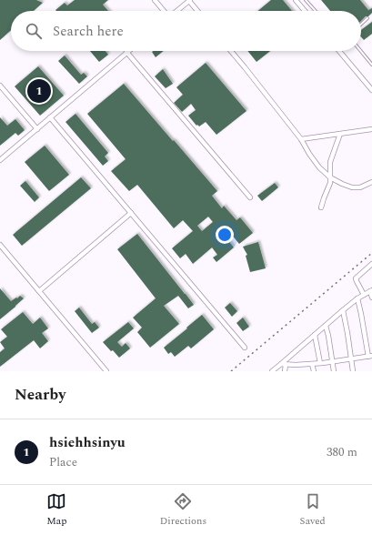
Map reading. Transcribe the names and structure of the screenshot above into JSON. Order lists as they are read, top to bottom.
{
  "page": {
    "search": "Search here",
    "pins": "1",
    "heading": "Nearby",
    "list": [
      {
        "mark": "1",
        "name": "hsiehhsinyu",
        "note": "Place",
        "value": "380 m"
      }
    ],
    "nav": ["Map", "Directions", "Saved"]
  }
}
